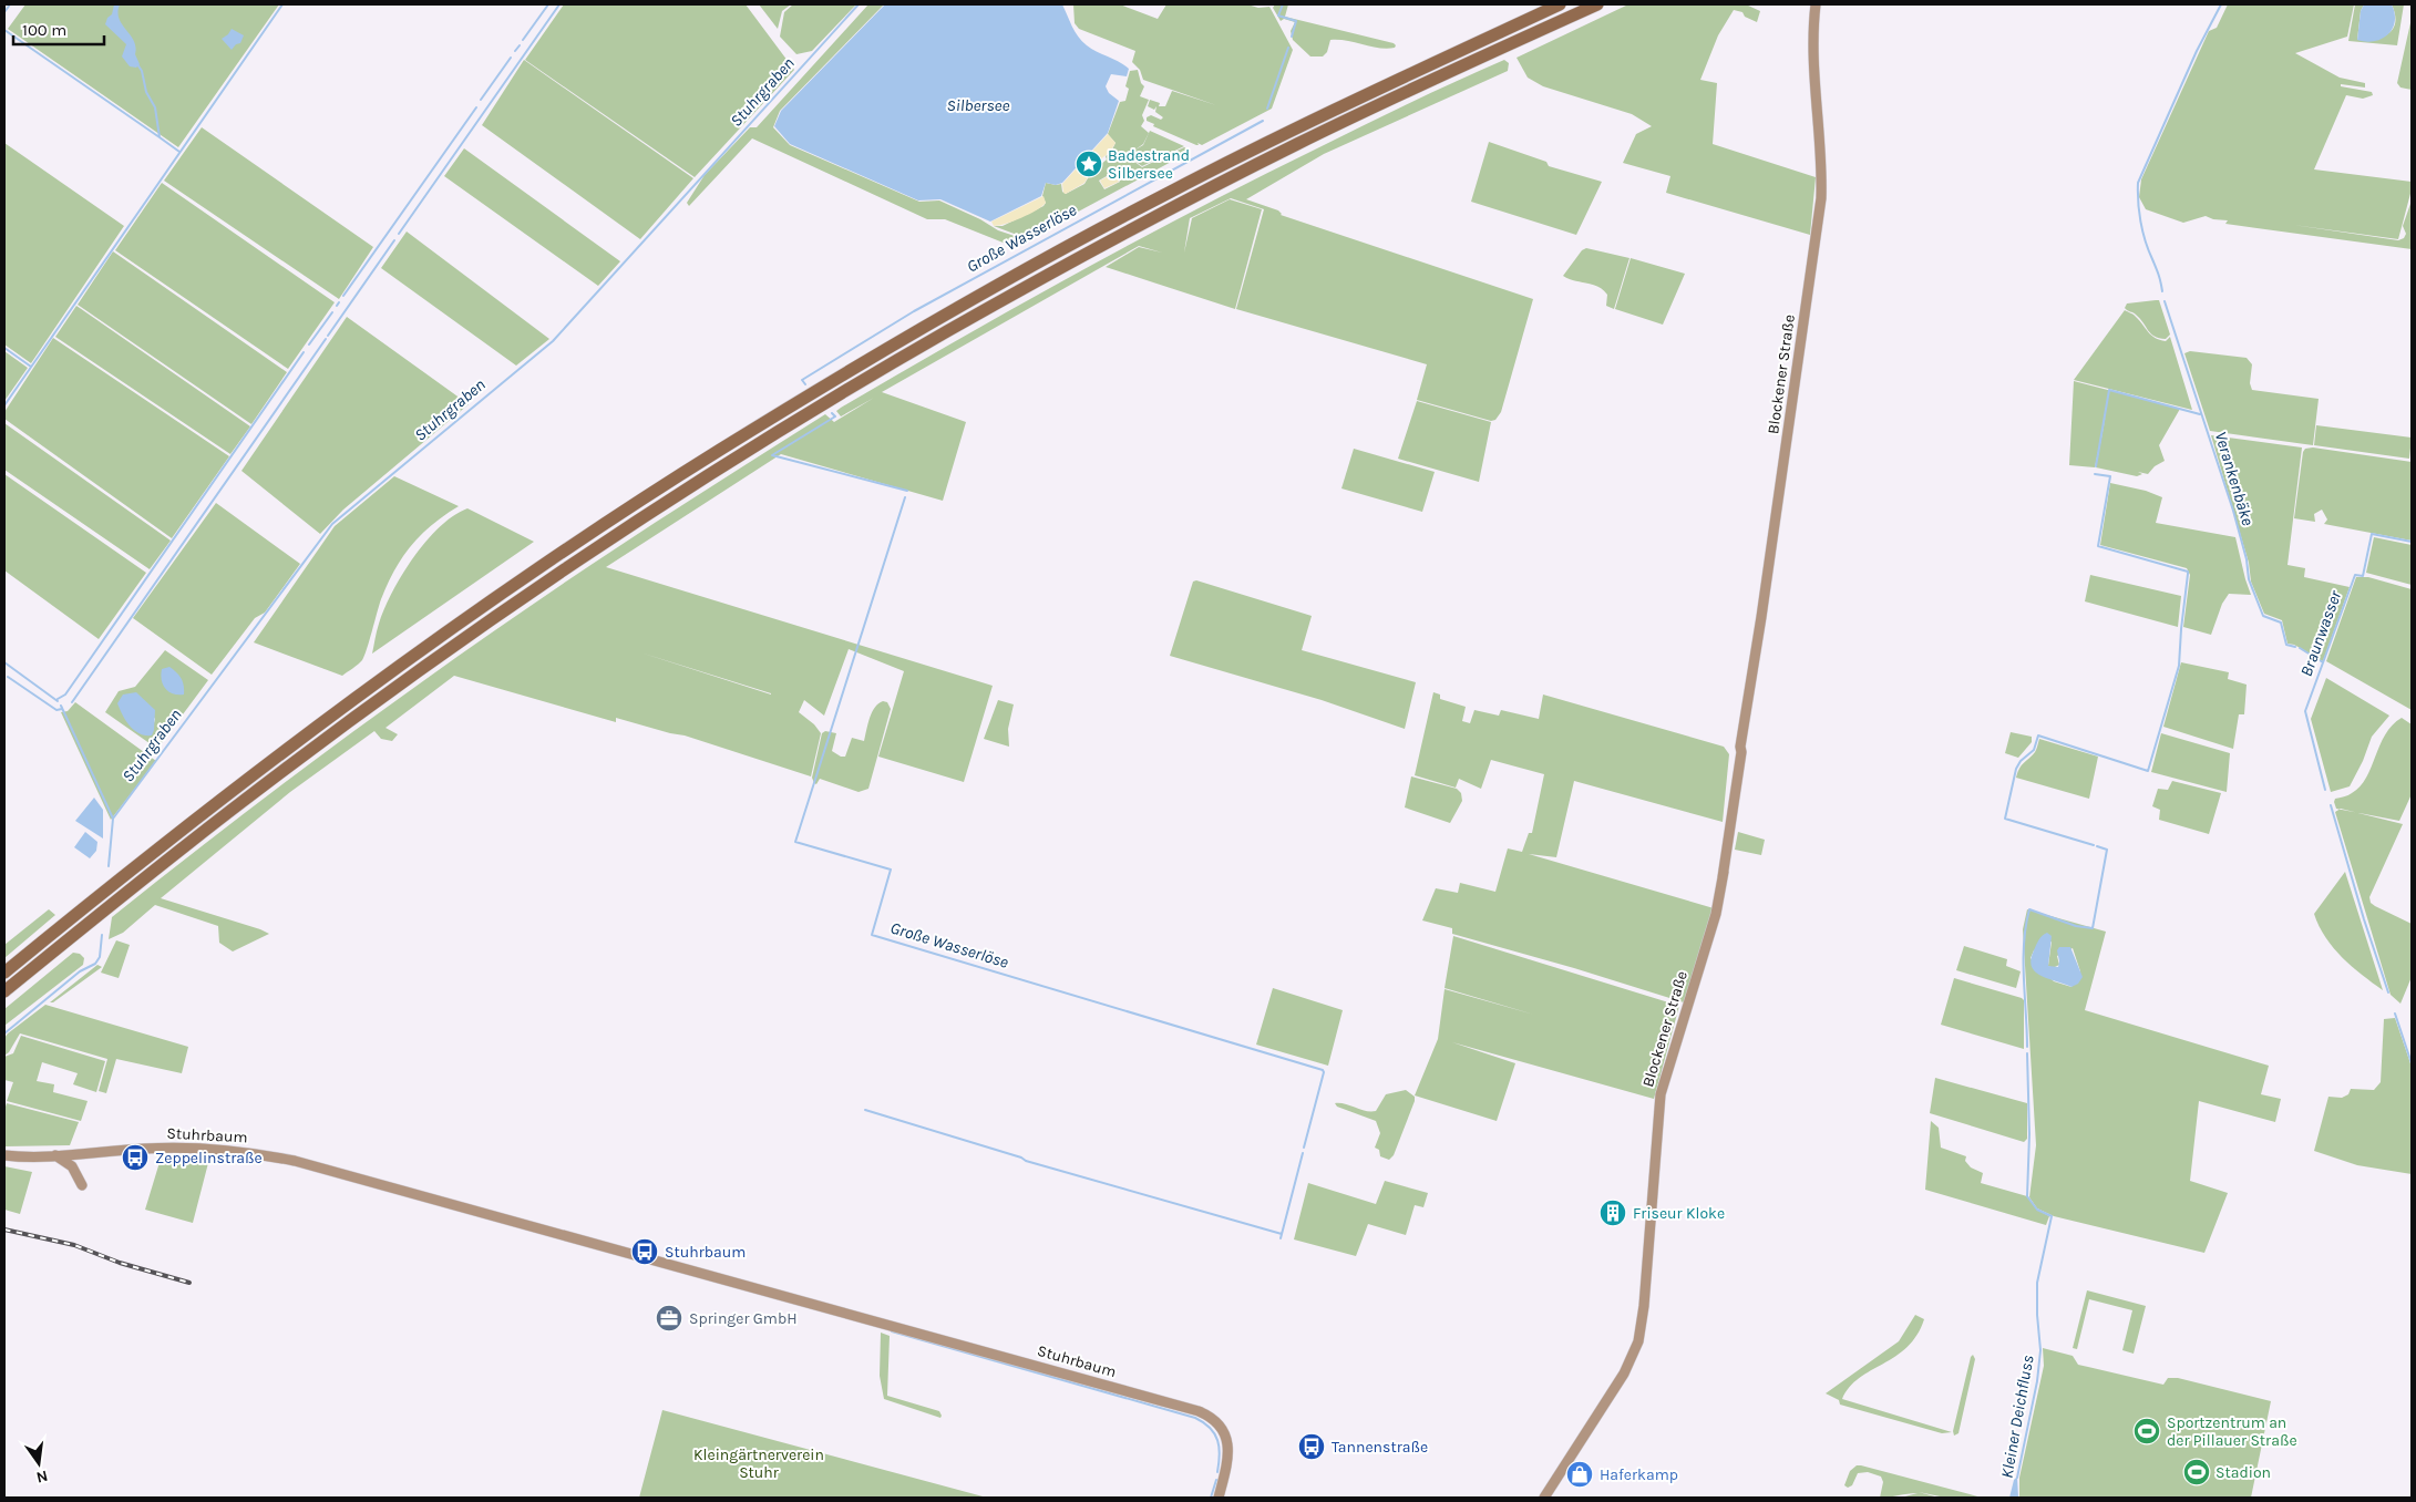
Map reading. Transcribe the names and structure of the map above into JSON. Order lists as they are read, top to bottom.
{
  "streets": {
    "street": ["Blockener Straße", "Stuhrbaum"]
  },
  "water": [
    "Stuhrgraben",
    "Silbersee",
    "Große Wasserlöse",
    "Verankenbäke",
    "Braunwasser",
    "Kleiner Deichfluss"
  ],
  "parks": ["Kleingärtnerverein Stuhr"],
  "places": {
    "place": ["Badestrand Silbersee"],
    "bus stop": ["Zeppelinstraße", "Stuhrbaum", "Tannenstraße"],
    "building": ["Friseur Kloke"],
    "office": ["Springer GmbH"],
    "sports": ["Sportzentrum an der Pillauer Straße", "Stadion"],
    "shop": ["Haferkamp"]
  },
  "scale_bar": "100 m",
  "north": "bottom"
}
